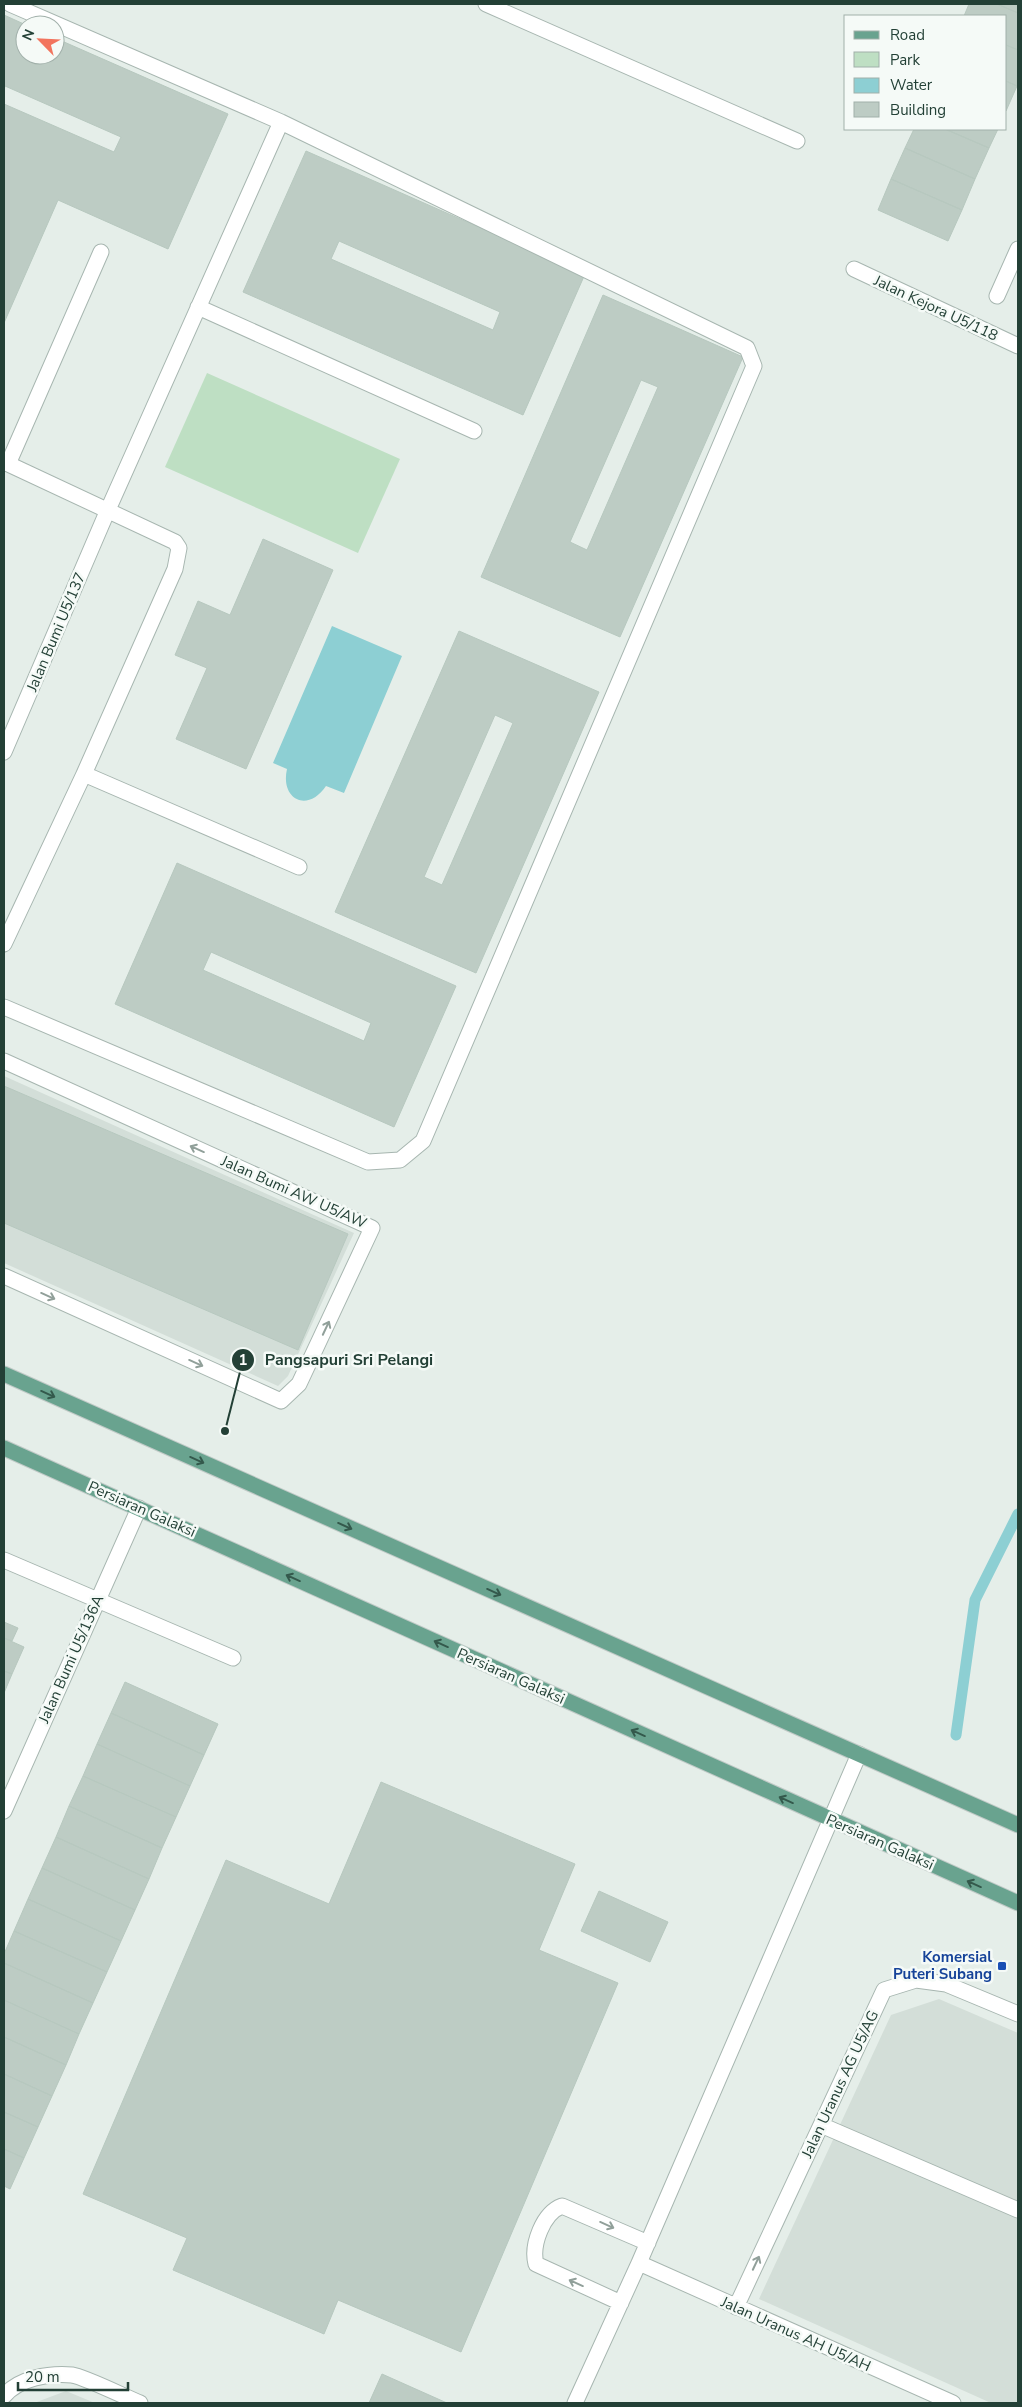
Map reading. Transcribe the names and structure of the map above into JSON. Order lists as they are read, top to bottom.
{
  "streets": {
    "main road": ["Persiaran Galaksi"],
    "street": [
      "Jalan Kejora U5/118",
      "Jalan Bumi U5/137",
      "Jalan Bumi AW U5/AW",
      "Jalan Bumi U5/136A",
      "Jalan Uranus AG U5/AG",
      "Jalan Uranus AH U5/AH"
    ]
  },
  "crossings": [
    ["Persiaran Galaksi", "Jalan Bumi U5/136A"],
    ["Jalan Uranus AG U5/AG", "Jalan Uranus AH U5/AH"]
  ],
  "places": {
    "other": ["Pangsapuri Sri Pelangi"],
    "transit": ["Komersial Puteri Subang"]
  },
  "legend": [
    "Road",
    "Park",
    "Water",
    "Building"
  ],
  "scale_bar": "20 m",
  "north": "top left"
}
